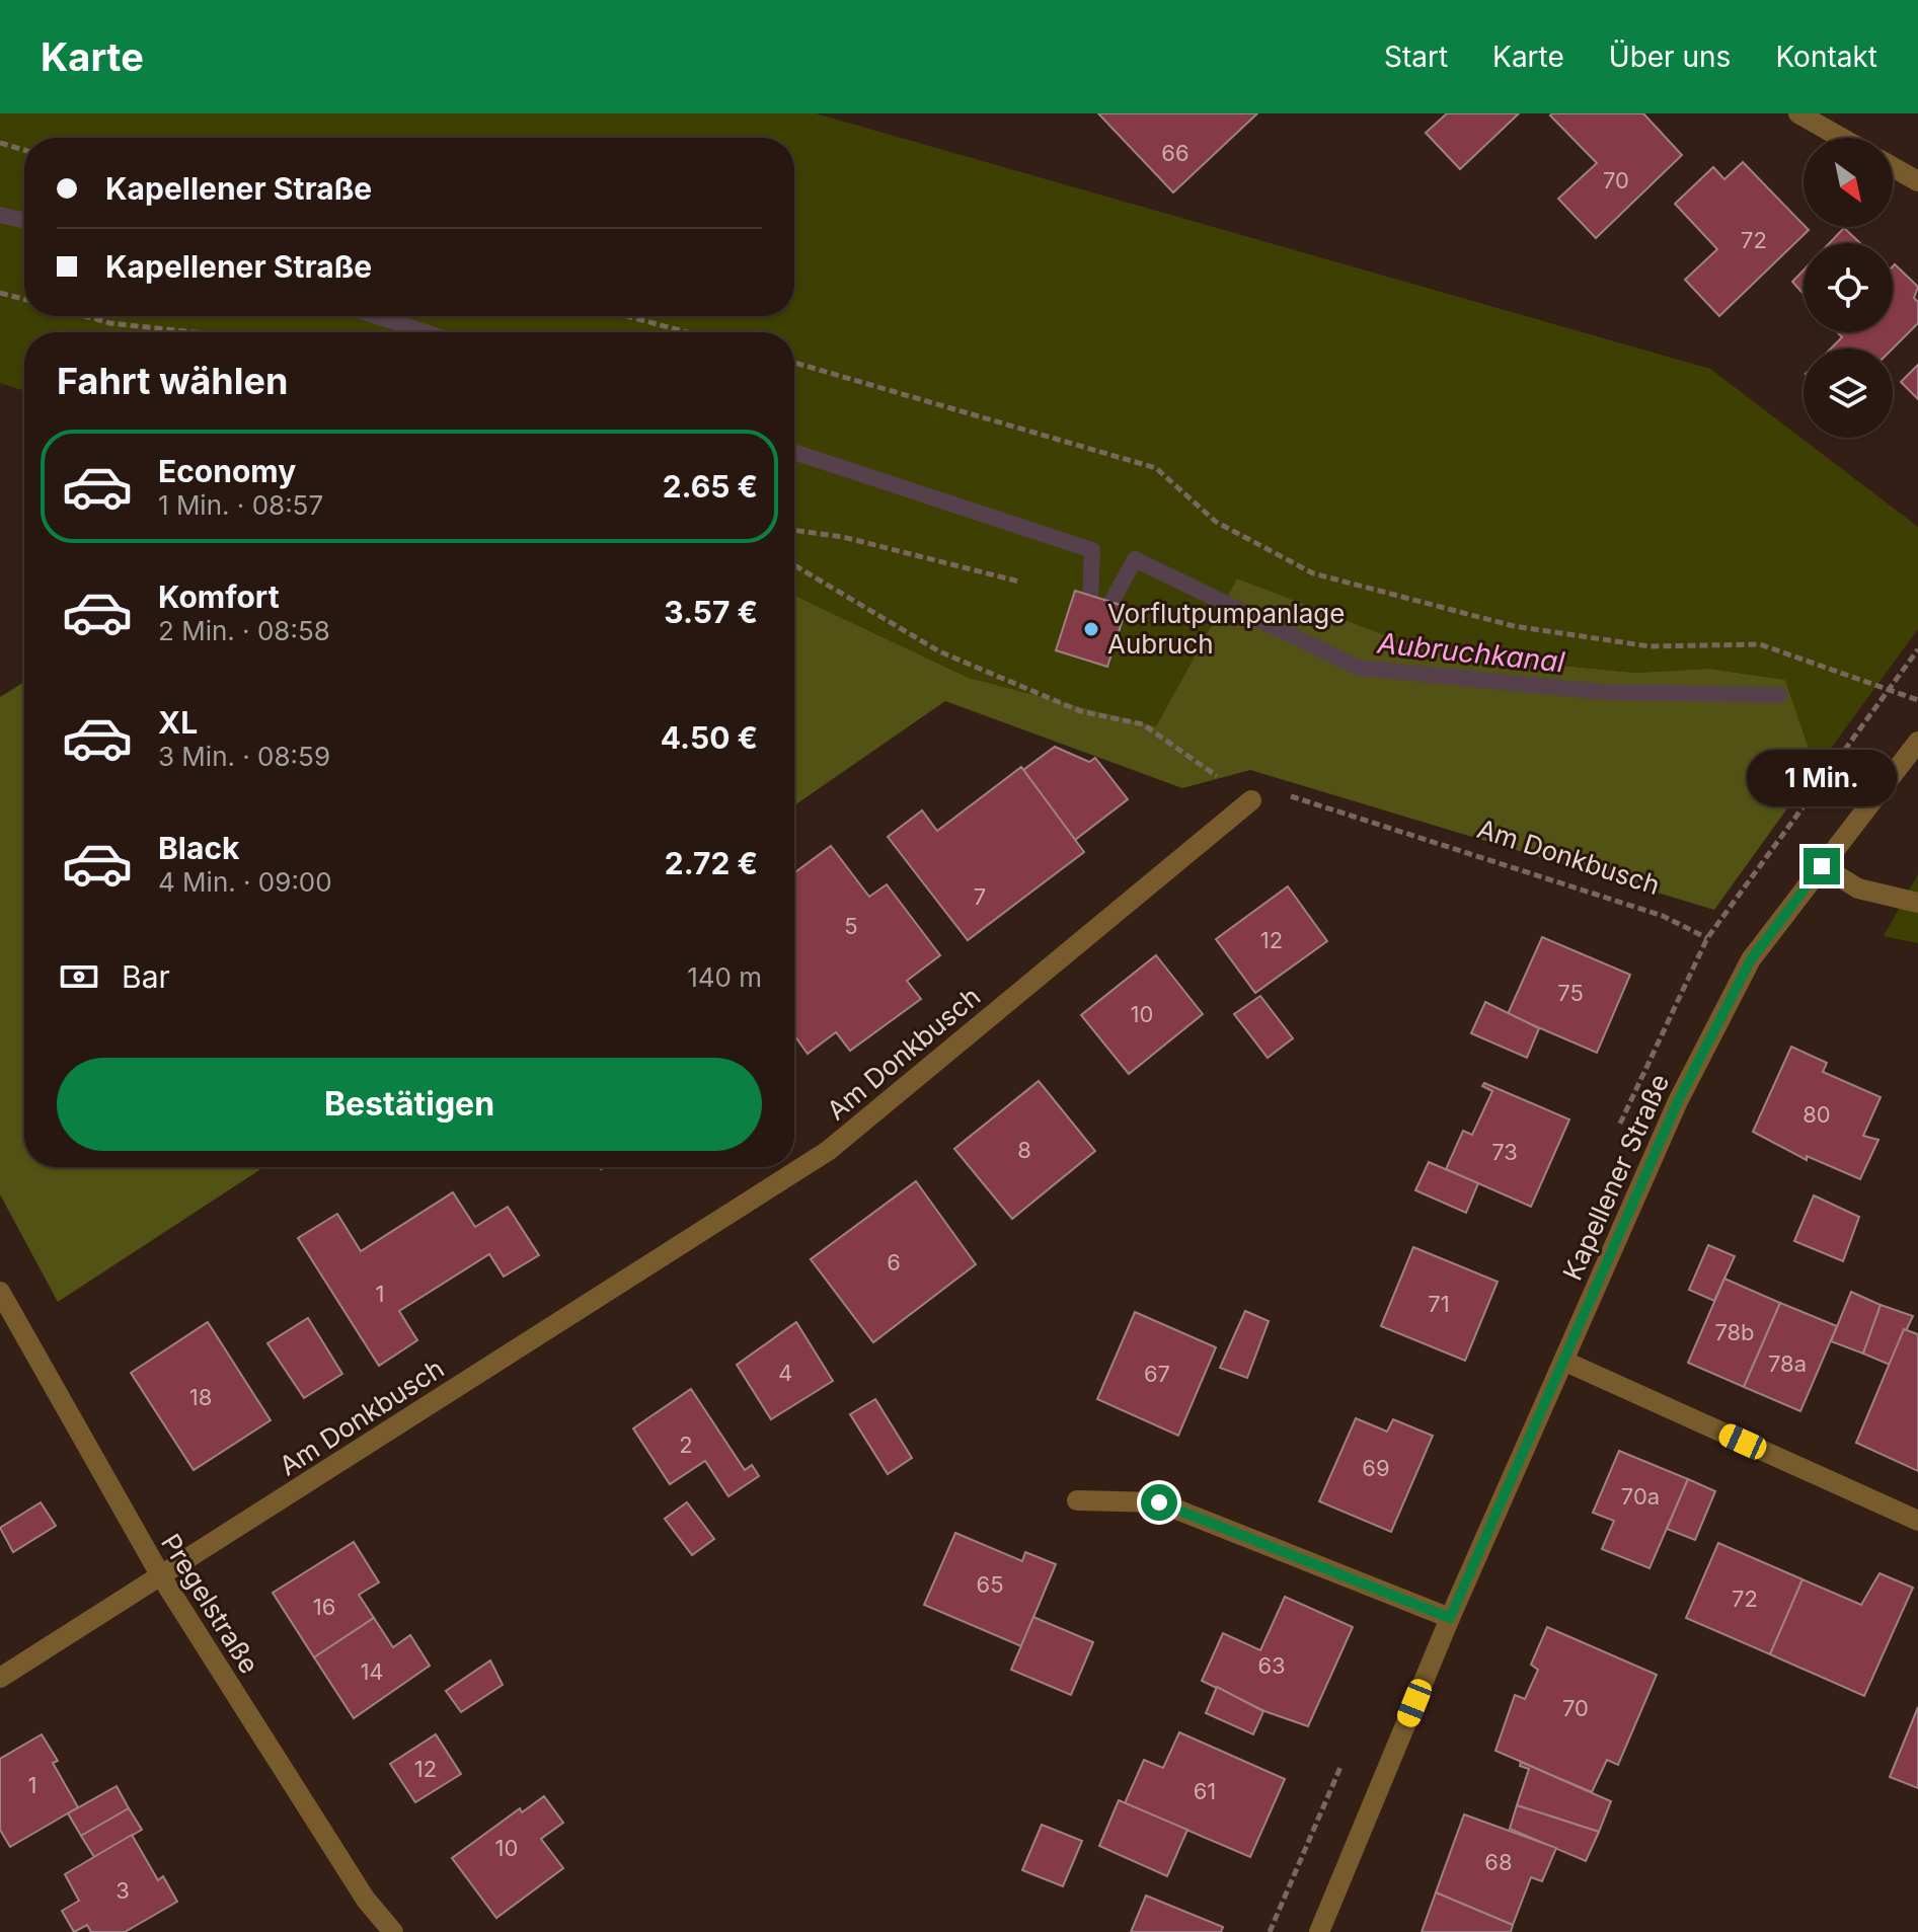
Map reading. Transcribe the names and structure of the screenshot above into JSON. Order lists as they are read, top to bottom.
{
  "streets": {
    "street": ["Am Donkbusch", "Kapellener Straße", "Pregelstraße"]
  },
  "crossings": [
    ["Am Donkbusch", "Pregelstraße"]
  ],
  "water": ["Aubruchkanal"],
  "places": ["Vorflutpumpanlage Aubruch"],
  "house_numbers": [
    "66",
    "70",
    "72",
    "7",
    "5",
    "12",
    "75",
    "10",
    "80",
    "8",
    "73",
    "6",
    "1",
    "71",
    "78b",
    "78a",
    "4",
    "67",
    "18",
    "2",
    "69",
    "70a",
    "65",
    "72",
    "16",
    "63",
    "14",
    "70",
    "12",
    "1",
    "61",
    "10",
    "68",
    "3"
  ],
  "north": "bottom right",
  "page": {
    "header": "Karte",
    "nav": [
      "Start",
      "Karte",
      "Über uns",
      "Kontakt"
    ],
    "banner": ["Kapellener Straße", "Kapellener Straße"],
    "heading": "Fahrt wählen",
    "list": [
      {
        "name": "Economy",
        "note": "1 Min. · 08:57",
        "value": "2.65 €"
      },
      {
        "name": "Komfort",
        "note": "2 Min. · 08:58",
        "value": "3.57 €"
      },
      {
        "name": "XL",
        "note": "3 Min. · 08:59",
        "value": "4.50 €"
      },
      {
        "name": "Black",
        "note": "4 Min. · 09:00",
        "value": "2.72 €"
      }
    ],
    "bubble": "1 Min.",
    "pay": ["Bar", "140 m"],
    "buttons": "Bestätigen"
  }
}
